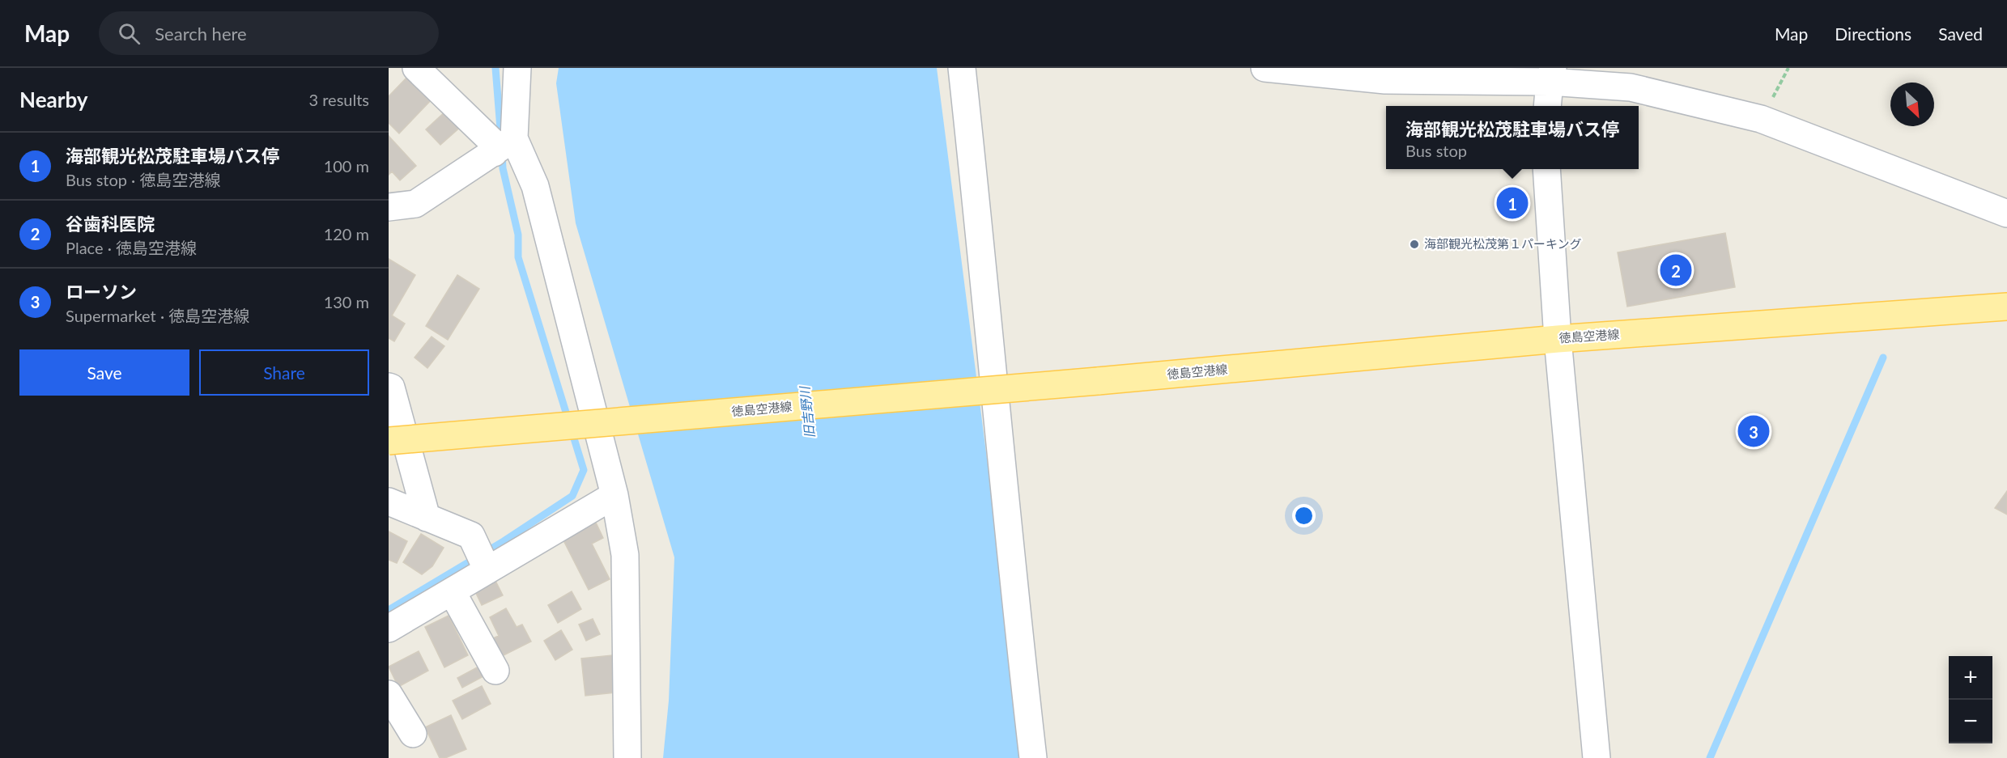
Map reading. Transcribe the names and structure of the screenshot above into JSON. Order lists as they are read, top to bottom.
{
  "streets": {
    "main road": ["徳島空港線"]
  },
  "water": ["旧吉野川"],
  "places": ["海部観光松茂第１パーキング"],
  "north": "bottom right",
  "page": {
    "header": "Map",
    "search": "Search here",
    "nav": ["Map", "Directions", "Saved"],
    "heading": ["Nearby", "3 results"],
    "popup": ["海部観光松茂駐車場バス停", "Bus stop"],
    "list": [
      {
        "mark": "1",
        "name": "海部観光松茂駐車場バス停",
        "note": "Bus stop · 徳島空港線",
        "value": "100 m"
      },
      {
        "mark": "2",
        "name": "谷歯科医院",
        "note": "Place · 徳島空港線",
        "value": "120 m"
      },
      {
        "mark": "3",
        "name": "ローソン",
        "note": "Supermarket · 徳島空港線",
        "value": "130 m"
      }
    ],
    "pins": ["1", "2", "3"],
    "buttons": ["Save", "Share"],
    "map_buttons": ["+", "−"]
  }
}
